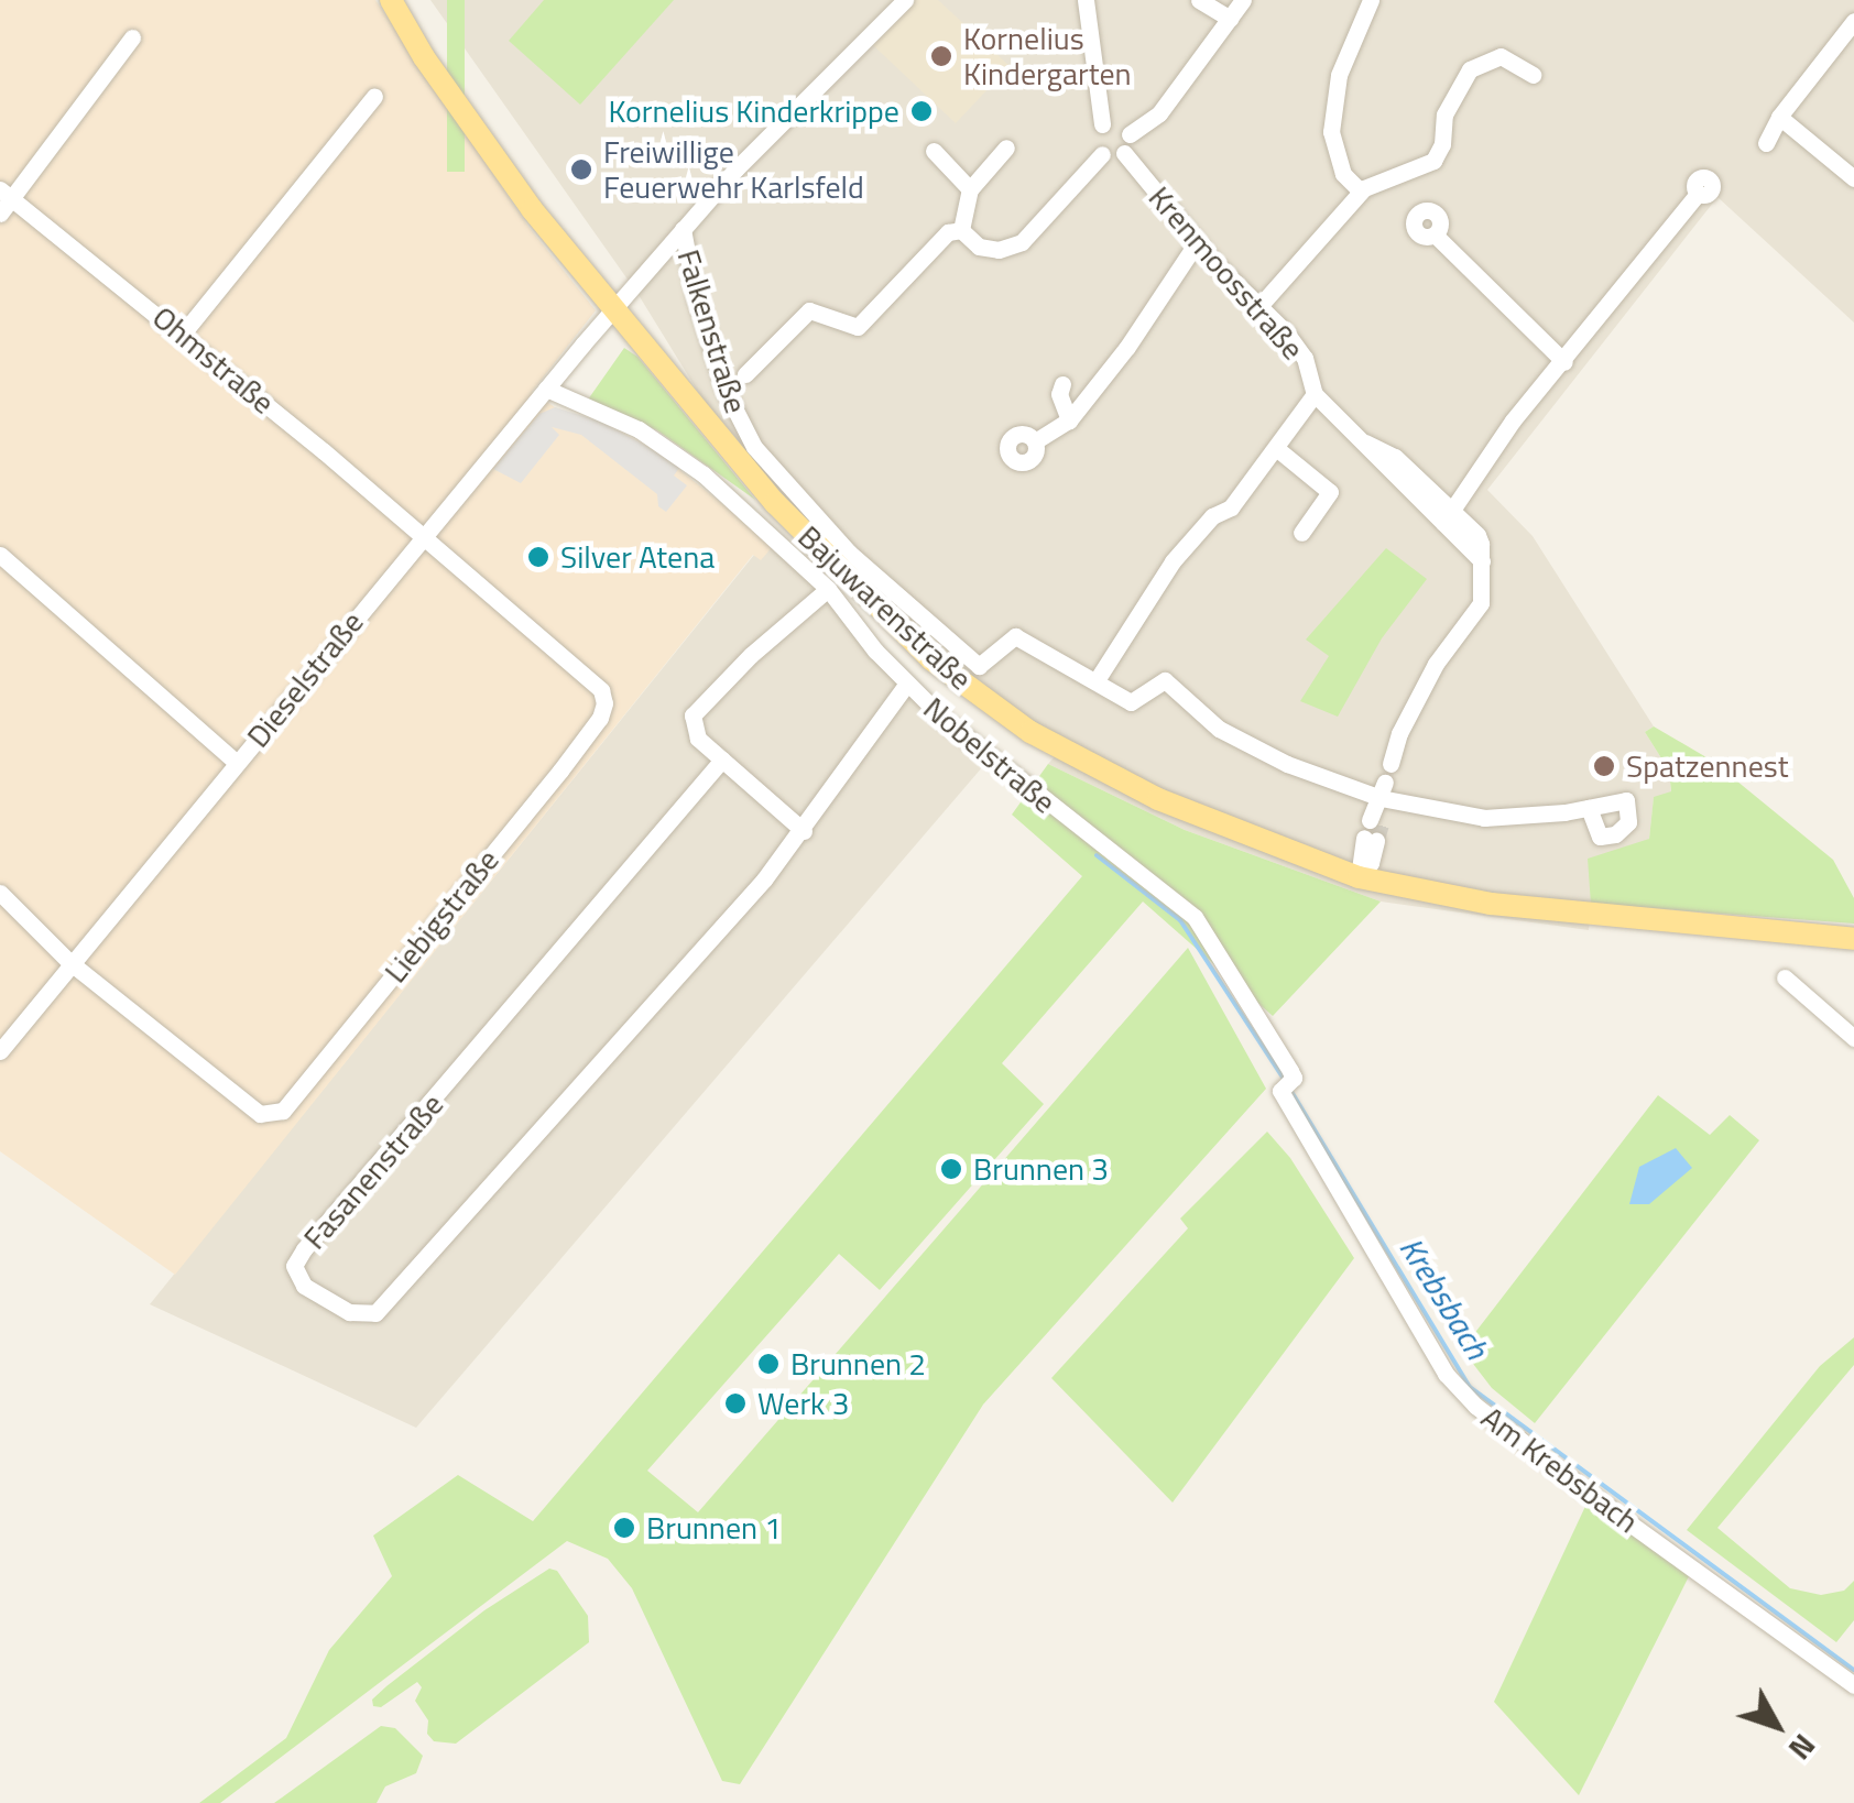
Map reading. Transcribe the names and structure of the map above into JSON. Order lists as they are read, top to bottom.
{
  "streets": {
    "main road": ["Bajuwarenstraße"],
    "street": [
      "Krenmoosstraße",
      "Falkenstraße",
      "Ohmstraße",
      "Dieselstraße",
      "Nobelstraße",
      "Liebigstraße",
      "Fasanenstraße",
      "Am Krebsbach"
    ]
  },
  "crossings": [
    ["Falkenstraße", "Bajuwarenstraße"],
    ["Falkenstraße", "Dieselstraße"],
    ["Ohmstraße", "Dieselstraße"],
    ["Ohmstraße", "Liebigstraße"],
    ["Bajuwarenstraße", "Dieselstraße"],
    ["Dieselstraße", "Nobelstraße"],
    ["Dieselstraße", "Liebigstraße"],
    ["Nobelstraße", "Fasanenstraße"],
    ["Nobelstraße", "Am Krebsbach"]
  ],
  "water": ["Krebsbach"],
  "places": [
    "Kornelius Kindergarten",
    "Kornelius Kinderkrippe",
    "Freiwillige Feuerwehr Karlsfeld",
    "Silver Atena",
    "Spatzennest",
    "Brunnen 3",
    "Brunnen 2",
    "Werk 3",
    "Brunnen 1"
  ],
  "north": "bottom right"
}
